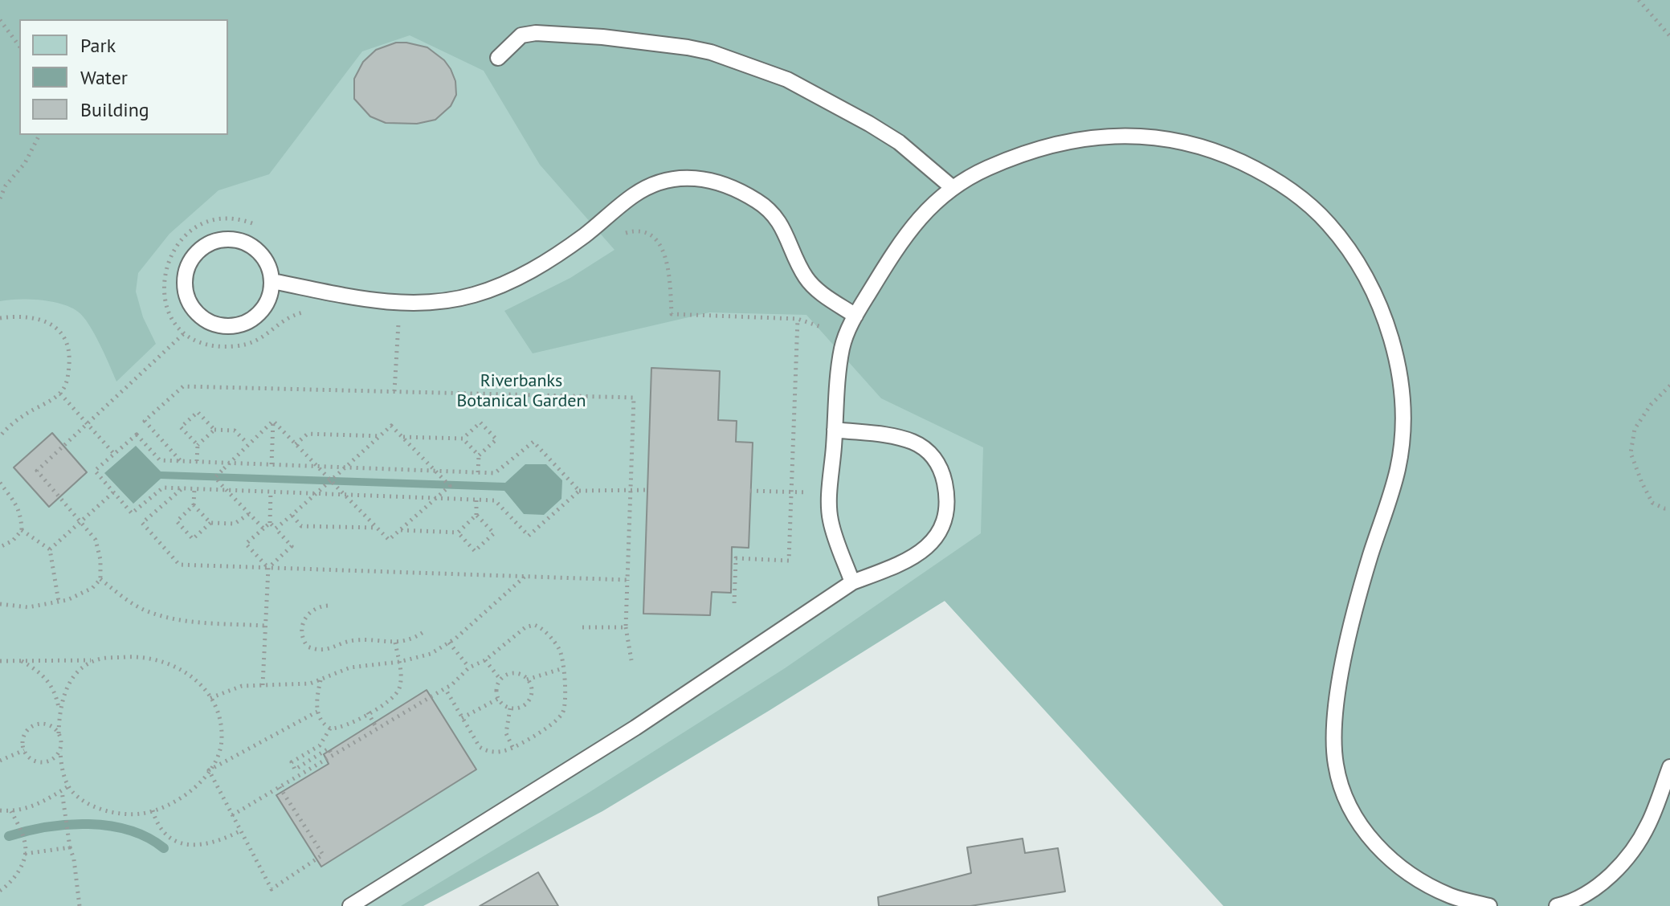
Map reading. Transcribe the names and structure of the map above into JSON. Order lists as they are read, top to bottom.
{
  "parks": ["Riverbanks Botanical Garden"],
  "legend": ["Park", "Water", "Building"]
}
